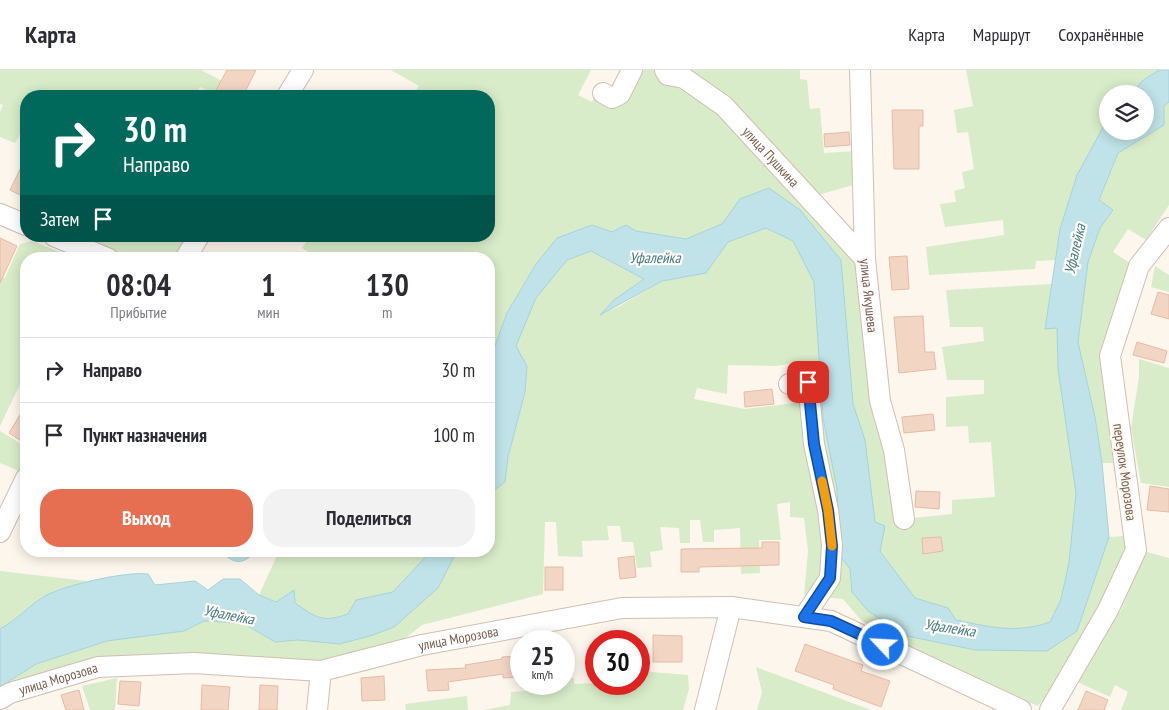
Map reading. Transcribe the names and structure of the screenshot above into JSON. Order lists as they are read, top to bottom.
{
  "streets": {
    "street": [
      "улица Пушкина",
      "улица Якушева",
      "переулок Морозова",
      "улица Морозова"
    ]
  },
  "crossings": [
    ["улица Пушкина", "улица Якушева"]
  ],
  "water": ["Уфалейка"],
  "page": {
    "header": "Карта",
    "nav": ["Карта", "Маршрут", "Сохранённые"],
    "turn": ["30 m", "Направо"],
    "then": "Затем",
    "eta": [
      "08:04",
      "Прибытие",
      "1",
      "мин",
      "130",
      "m"
    ],
    "list": [
      {
        "name": "Направо",
        "value": "30 m"
      },
      {
        "name": "Пункт назначения",
        "value": "100 m"
      }
    ],
    "buttons": ["Выход", "Поделиться"],
    "speed": "25 km/h",
    "limit": "30"
  }
}
